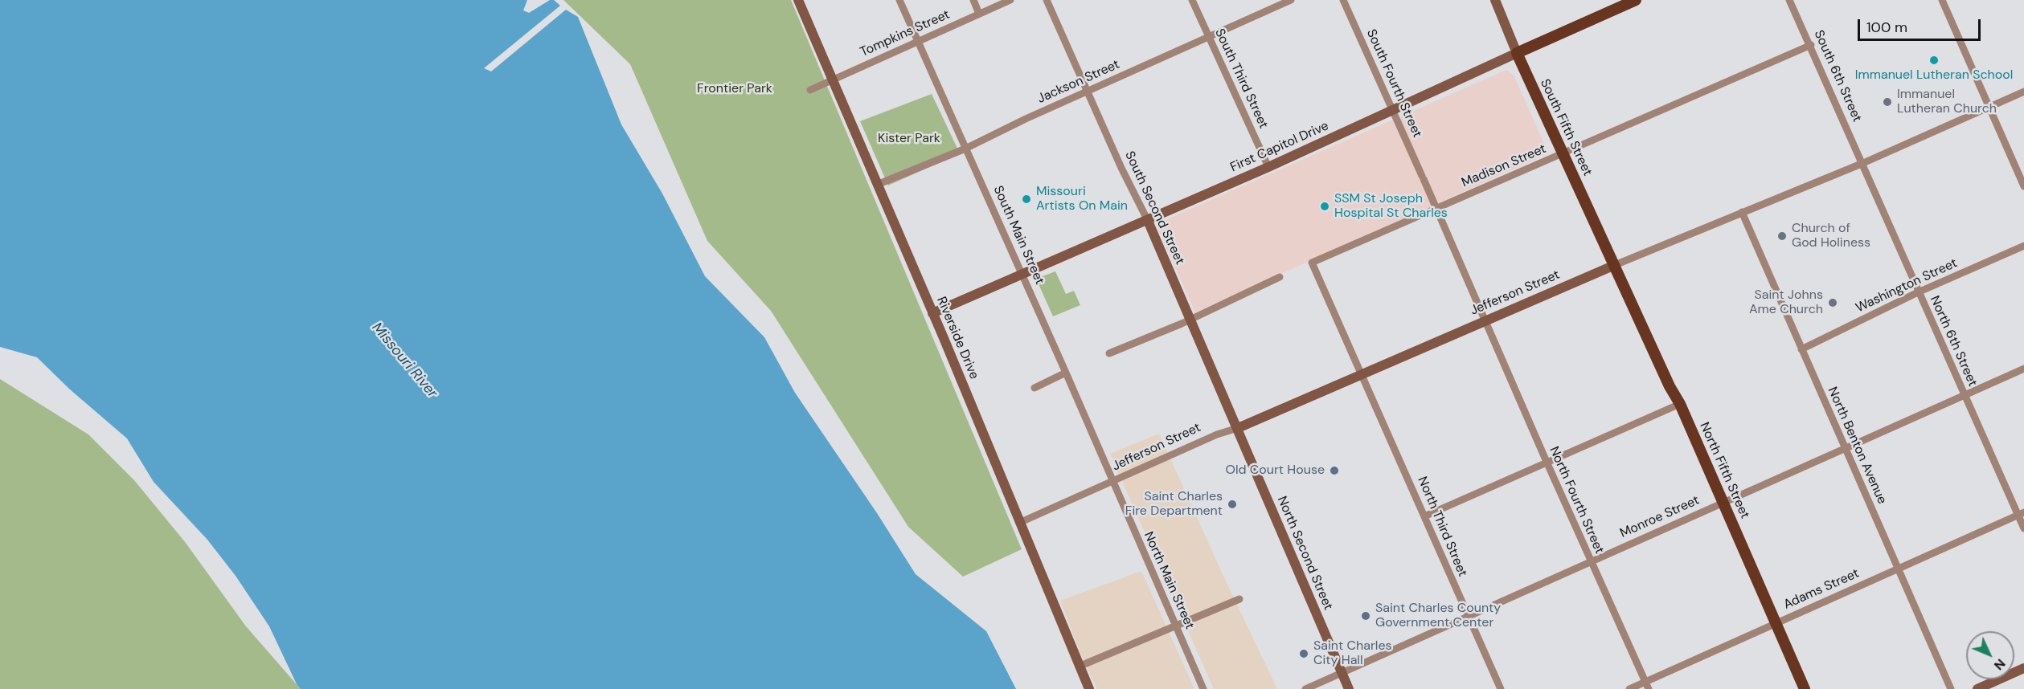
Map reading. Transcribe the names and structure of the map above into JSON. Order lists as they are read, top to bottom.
{
  "streets": {
    "main road": ["South Fifth Street", "First Capitol Drive", "North Fifth Street"],
    "street": [
      "Tompkins Street",
      "South 6th Street",
      "South Third Street",
      "Jackson Street",
      "South Fourth Street",
      "Madison Street",
      "South Second Street",
      "South Main Street",
      "Washington Street",
      "Jefferson Street",
      "Riverside Drive",
      "North 6th Street",
      "North Benton Avenue",
      "North Fourth Street",
      "Monroe Street",
      "North Third Street",
      "North Second Street",
      "North Main Street",
      "Adams Street"
    ]
  },
  "crossings": [
    ["Tompkins Street", "South Main Street"],
    ["Tompkins Street", "Riverside Drive"],
    ["South 6th Street", "Madison Street"],
    ["South 6th Street", "Jefferson Street"],
    ["South 6th Street", "North 6th Street"],
    ["South Third Street", "Jackson Street"],
    ["South Third Street", "First Capitol Drive"],
    ["Jackson Street", "South Second Street"],
    ["Jackson Street", "South Main Street"],
    ["Jackson Street", "Riverside Drive"],
    ["South Fourth Street", "First Capitol Drive"],
    ["South Fourth Street", "Madison Street"],
    ["South Fourth Street", "Jefferson Street"],
    ["South Fourth Street", "North Fourth Street"],
    ["South Fifth Street", "First Capitol Drive"],
    ["South Fifth Street", "Madison Street"],
    ["South Fifth Street", "Jefferson Street"],
    ["South Fifth Street", "North Fifth Street"],
    ["First Capitol Drive", "South Second Street"],
    ["First Capitol Drive", "South Main Street"],
    ["First Capitol Drive", "Riverside Drive"],
    ["Madison Street", "Jefferson Street"],
    ["Madison Street", "North Third Street"],
    ["South Second Street", "Jefferson Street"],
    ["South Second Street", "North Second Street"],
    ["South Main Street", "Jefferson Street"],
    ["South Main Street", "North Main Street"],
    ["Washington Street", "North 6th Street"],
    ["Washington Street", "North Benton Avenue"],
    ["Jefferson Street", "Riverside Drive"],
    ["Jefferson Street", "North 6th Street"],
    ["Jefferson Street", "North Benton Avenue"],
    ["Jefferson Street", "North Fifth Street"],
    ["Jefferson Street", "North Fourth Street"],
    ["Jefferson Street", "North Third Street"],
    ["Jefferson Street", "North Second Street"],
    ["Jefferson Street", "North Main Street"],
    ["North 6th Street", "Monroe Street"],
    ["North 6th Street", "Adams Street"],
    ["North Benton Avenue", "Monroe Street"],
    ["North Benton Avenue", "Adams Street"],
    ["North Fifth Street", "Monroe Street"],
    ["North Fifth Street", "Adams Street"],
    ["North Fourth Street", "Monroe Street"],
    ["North Fourth Street", "Adams Street"],
    ["Monroe Street", "North Third Street"],
    ["Monroe Street", "North Second Street"]
  ],
  "water": ["Missouri River"],
  "parks": ["Frontier Park", "Kister Park"],
  "places": [
    "Immanuel Lutheran School",
    "Immanuel Lutheran Church",
    "Missouri Artists On Main",
    "SSM St Joseph Hospital St Charles",
    "Church of God Holiness",
    "Saint Johns Ame Church",
    "Old Court House",
    "Saint Charles Fire Department",
    "Saint Charles County Government Center",
    "Saint Charles City Hall"
  ],
  "scale_bar": "100 m",
  "north": "bottom right"
}
